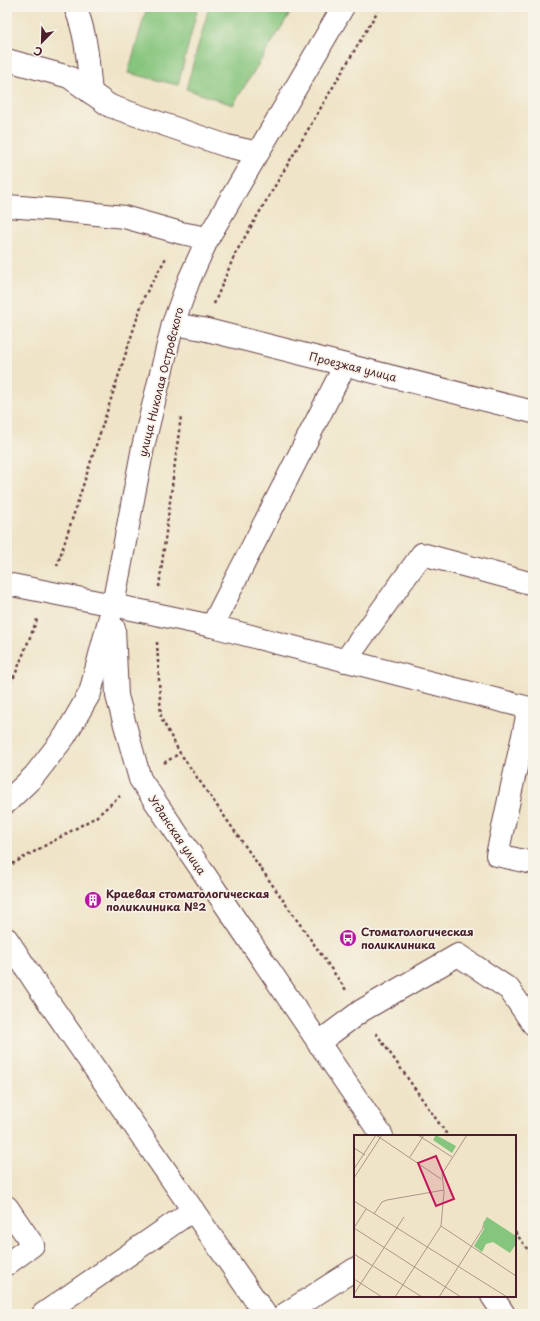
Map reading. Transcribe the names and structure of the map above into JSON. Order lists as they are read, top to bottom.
{
  "streets": {
    "street": ["Проезжая улица", "улица Николая Островского", "Угданская улица"]
  },
  "crossings": [
    ["Проезжая улица", "улица Николая Островского"],
    ["улица Николая Островского", "Угданская улица"]
  ],
  "places": {
    "building": ["Краевая стоматологическая поликлиника №2"],
    "bus stop": ["Стоматологическая поликлиника"]
  },
  "north": "bottom left"
}
